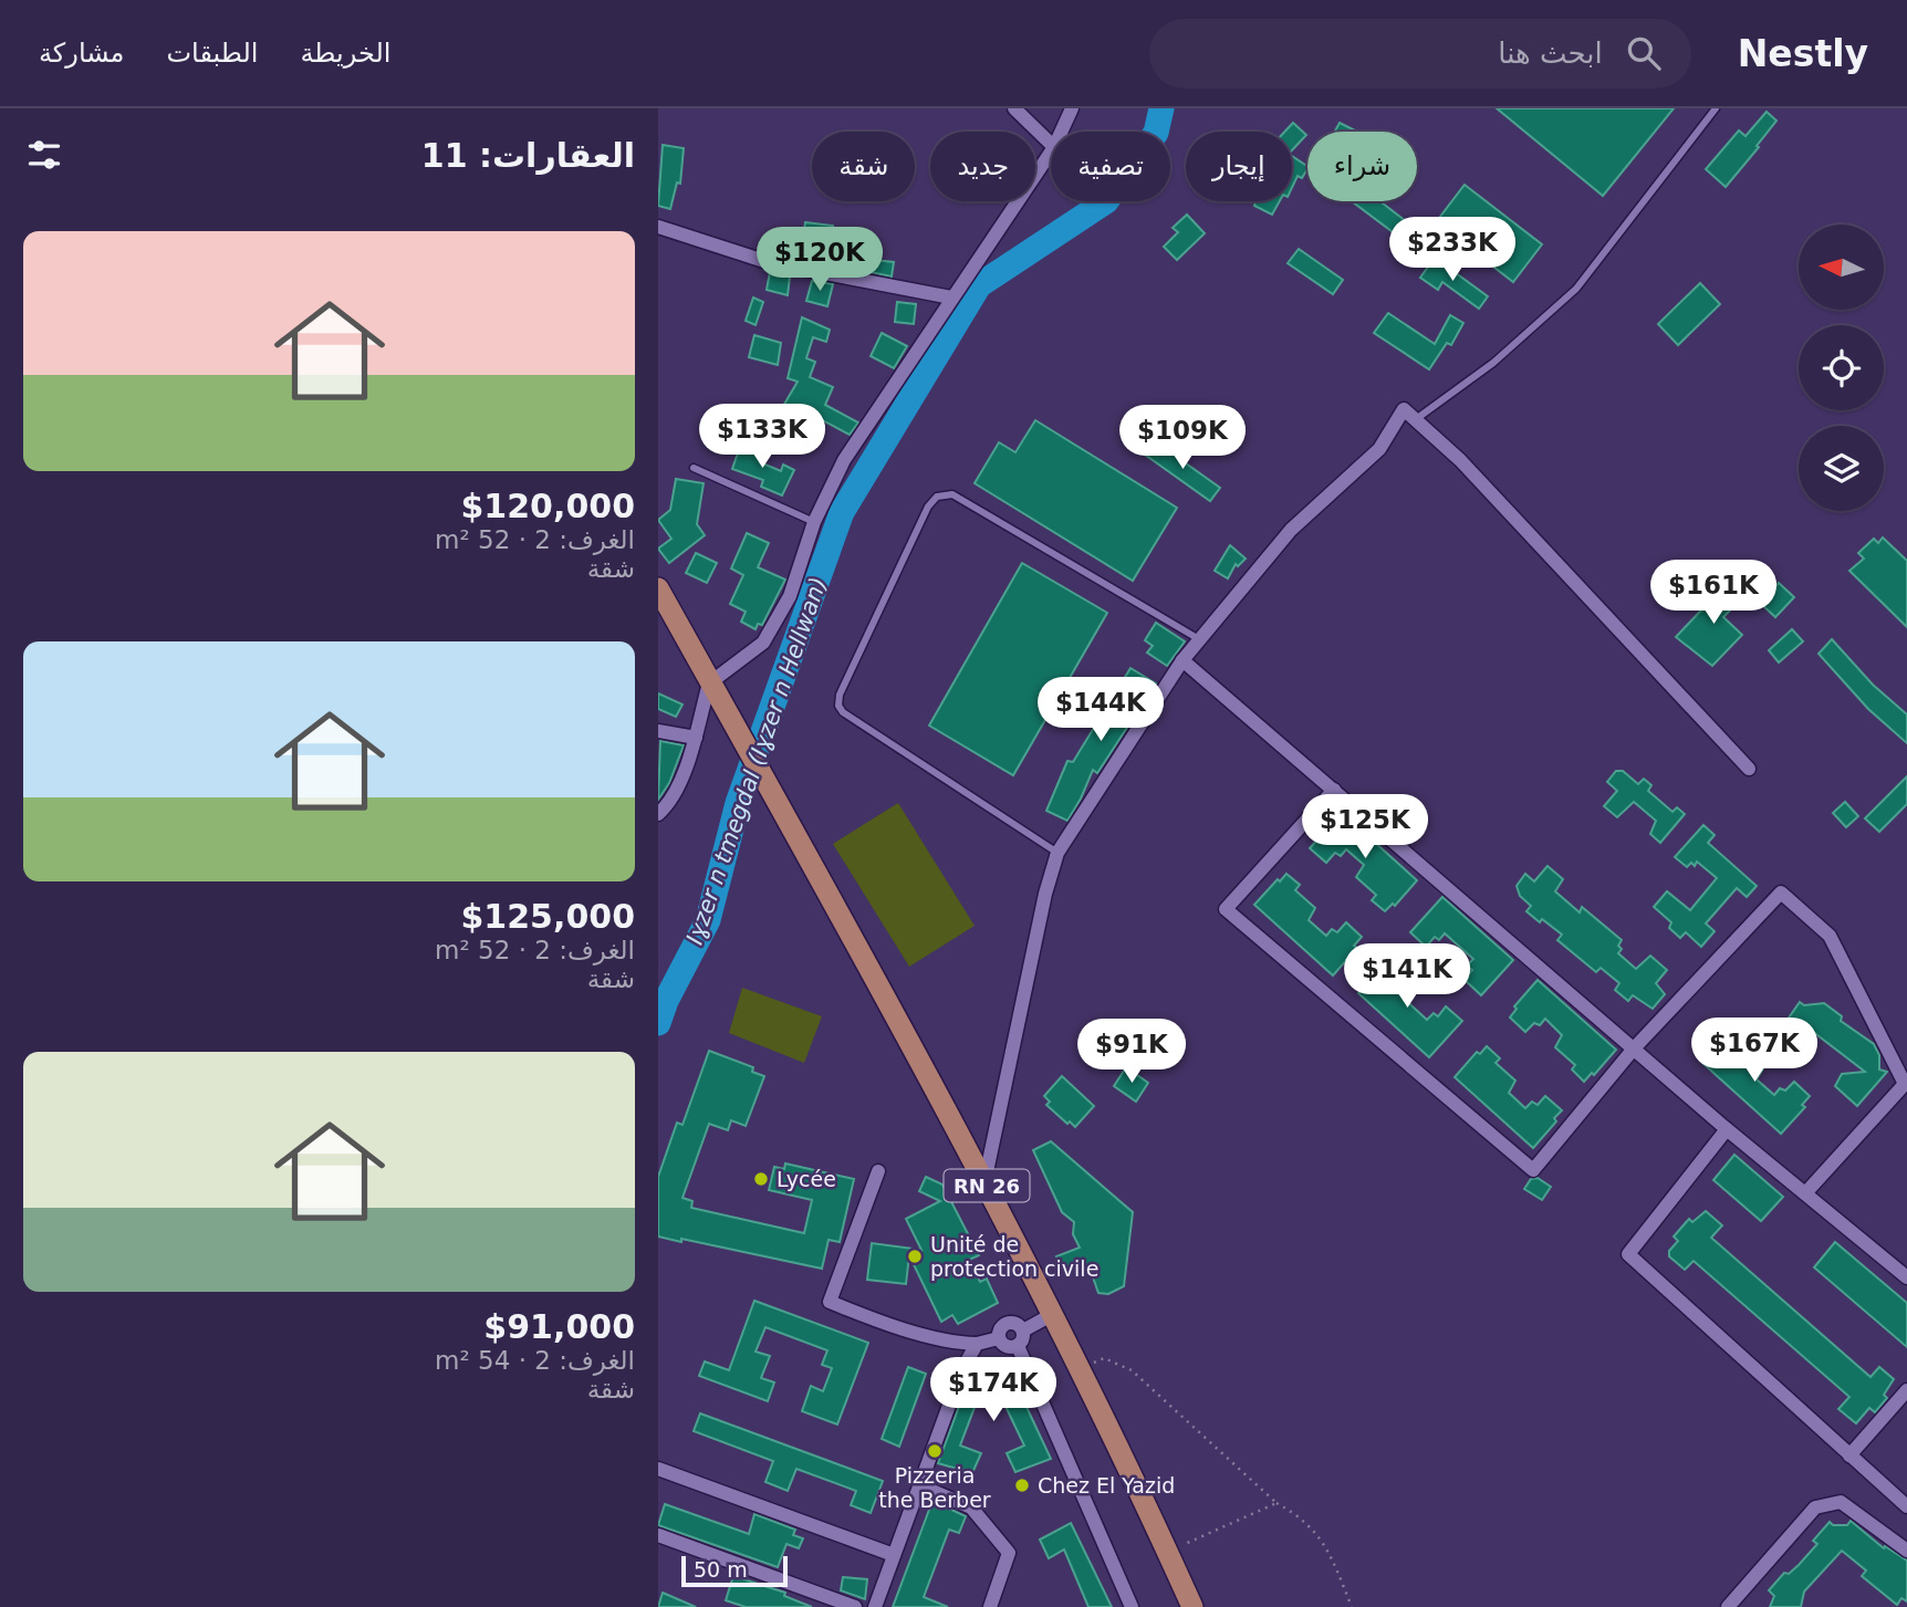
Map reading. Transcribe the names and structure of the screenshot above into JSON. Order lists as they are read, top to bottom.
{
  "streets": {
    "main road": ["RN 26"]
  },
  "water": ["Iɣzer n tmegdal (Iɣzer n Hellwan)"],
  "places": [
    "Lycée",
    "Unité de protection civile",
    "Pizzeria the Berber",
    "Chez El Yazid"
  ],
  "scale_bar": "50 m",
  "north": "left",
  "page": {
    "header": "Nestly",
    "search": "ابحث هنا",
    "nav": ["الخريطة", "الطبقات", "مشاركة"],
    "heading": "العقارات: 11",
    "chip": [
      "شراء",
      "إيجار",
      "تصفية",
      "جديد",
      "شقة"
    ],
    "list": [
      {
        "name": "$120,000",
        "note": "الغرف: 2 · 52 m² · شقة"
      },
      {
        "name": "$125,000",
        "note": "الغرف: 2 · 52 m² · شقة"
      },
      {
        "name": "$91,000",
        "note": "الغرف: 2 · 54 m² · شقة"
      }
    ],
    "price": [
      "$233K",
      "$120K",
      "$133K",
      "$109K",
      "$161K",
      "$144K",
      "$125K",
      "$141K",
      "$167K",
      "$91K",
      "$174K"
    ],
    "scale": "50 m"
  }
}
